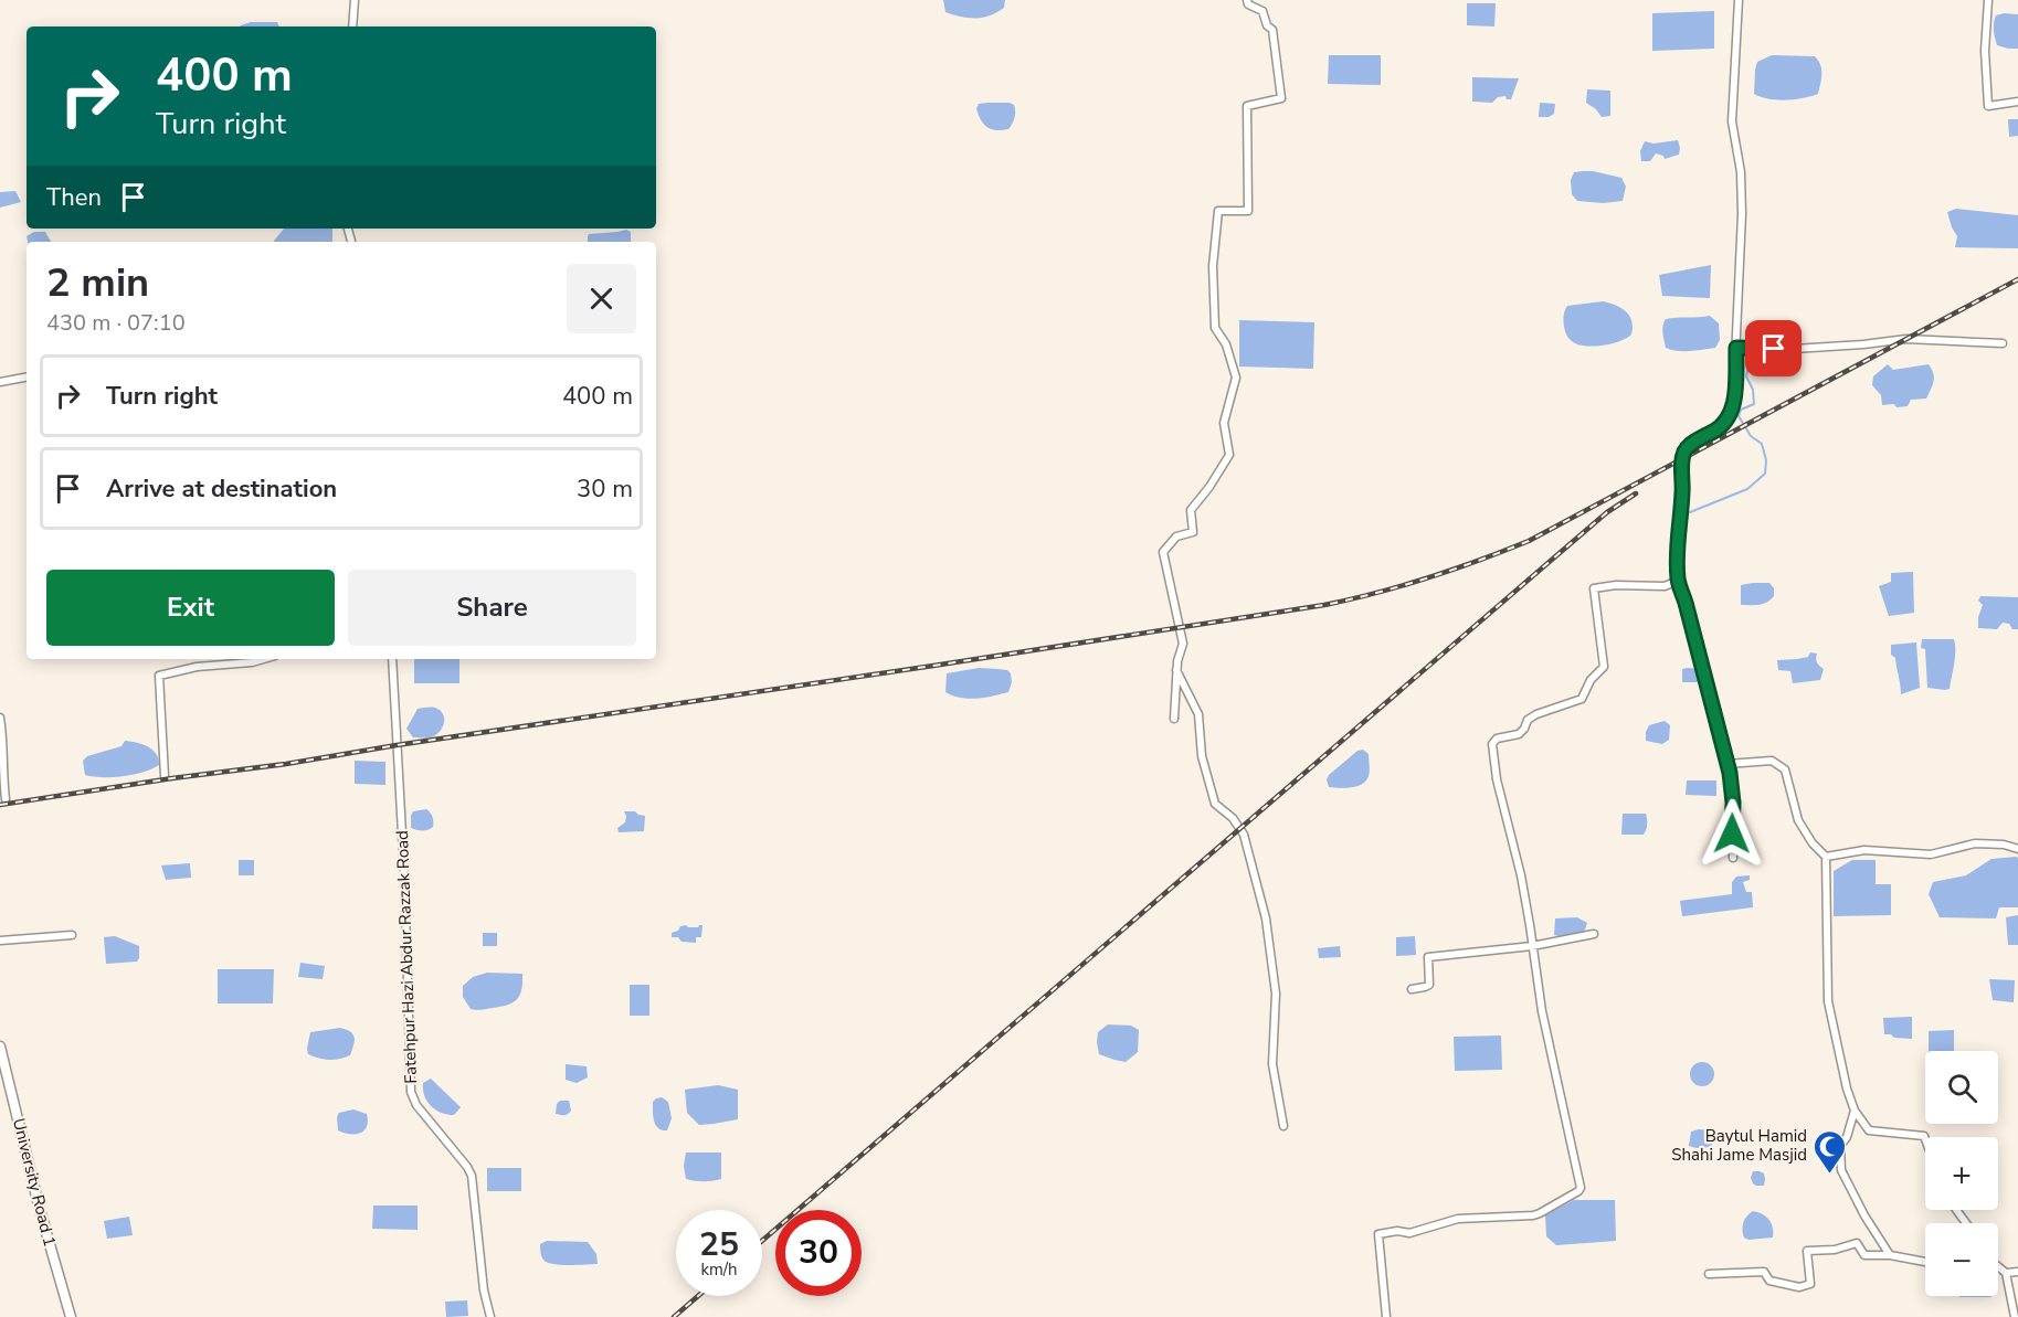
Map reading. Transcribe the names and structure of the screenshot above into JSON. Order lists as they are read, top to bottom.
{
  "streets": {
    "main road": ["University Road 1"],
    "street": ["Fatehpur Hazi Abdur Razzak Road"]
  },
  "places": {
    "mosque": ["Baytul Hamid Shahi Jame Masjid"]
  },
  "page": {
    "turn": ["400 m", "Turn right"],
    "then": "Then",
    "heading": ["2 min", "430 m · 07:10"],
    "list": [
      {
        "name": "Turn right",
        "value": "400 m"
      },
      {
        "name": "Arrive at destination",
        "value": "30 m"
      }
    ],
    "buttons": ["Exit", "Share"],
    "map_buttons": ["+", "−"],
    "speed": "25 km/h",
    "limit": "30"
  }
}
